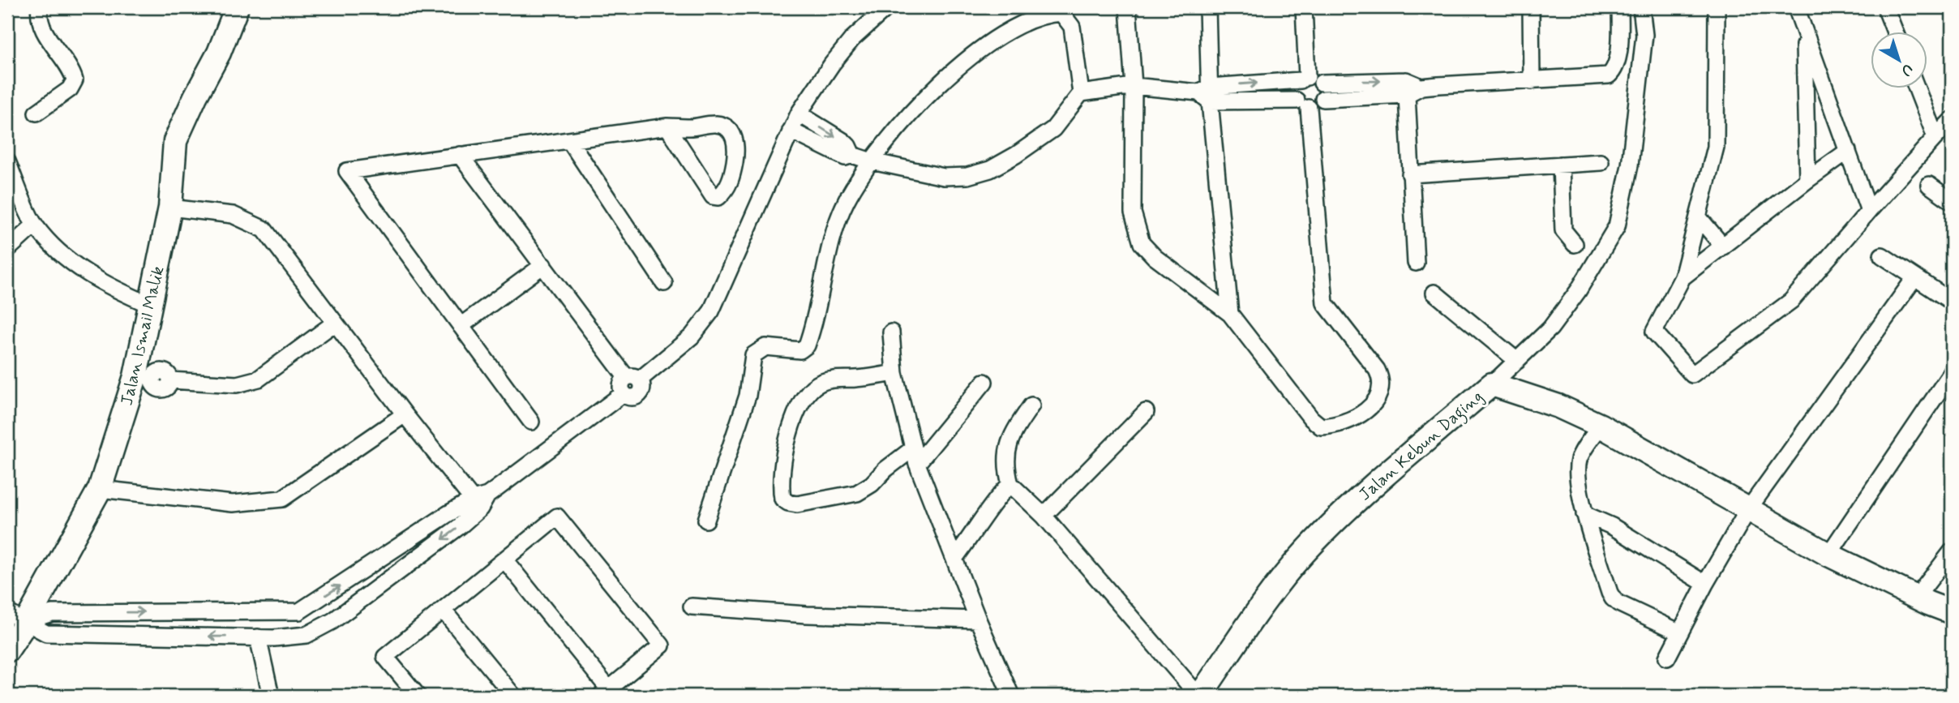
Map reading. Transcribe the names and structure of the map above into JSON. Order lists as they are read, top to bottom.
{
  "streets": {
    "street": ["Jalan Ismail Malik", "Jalan Kebun Daging"]
  },
  "north": "bottom right"
}
